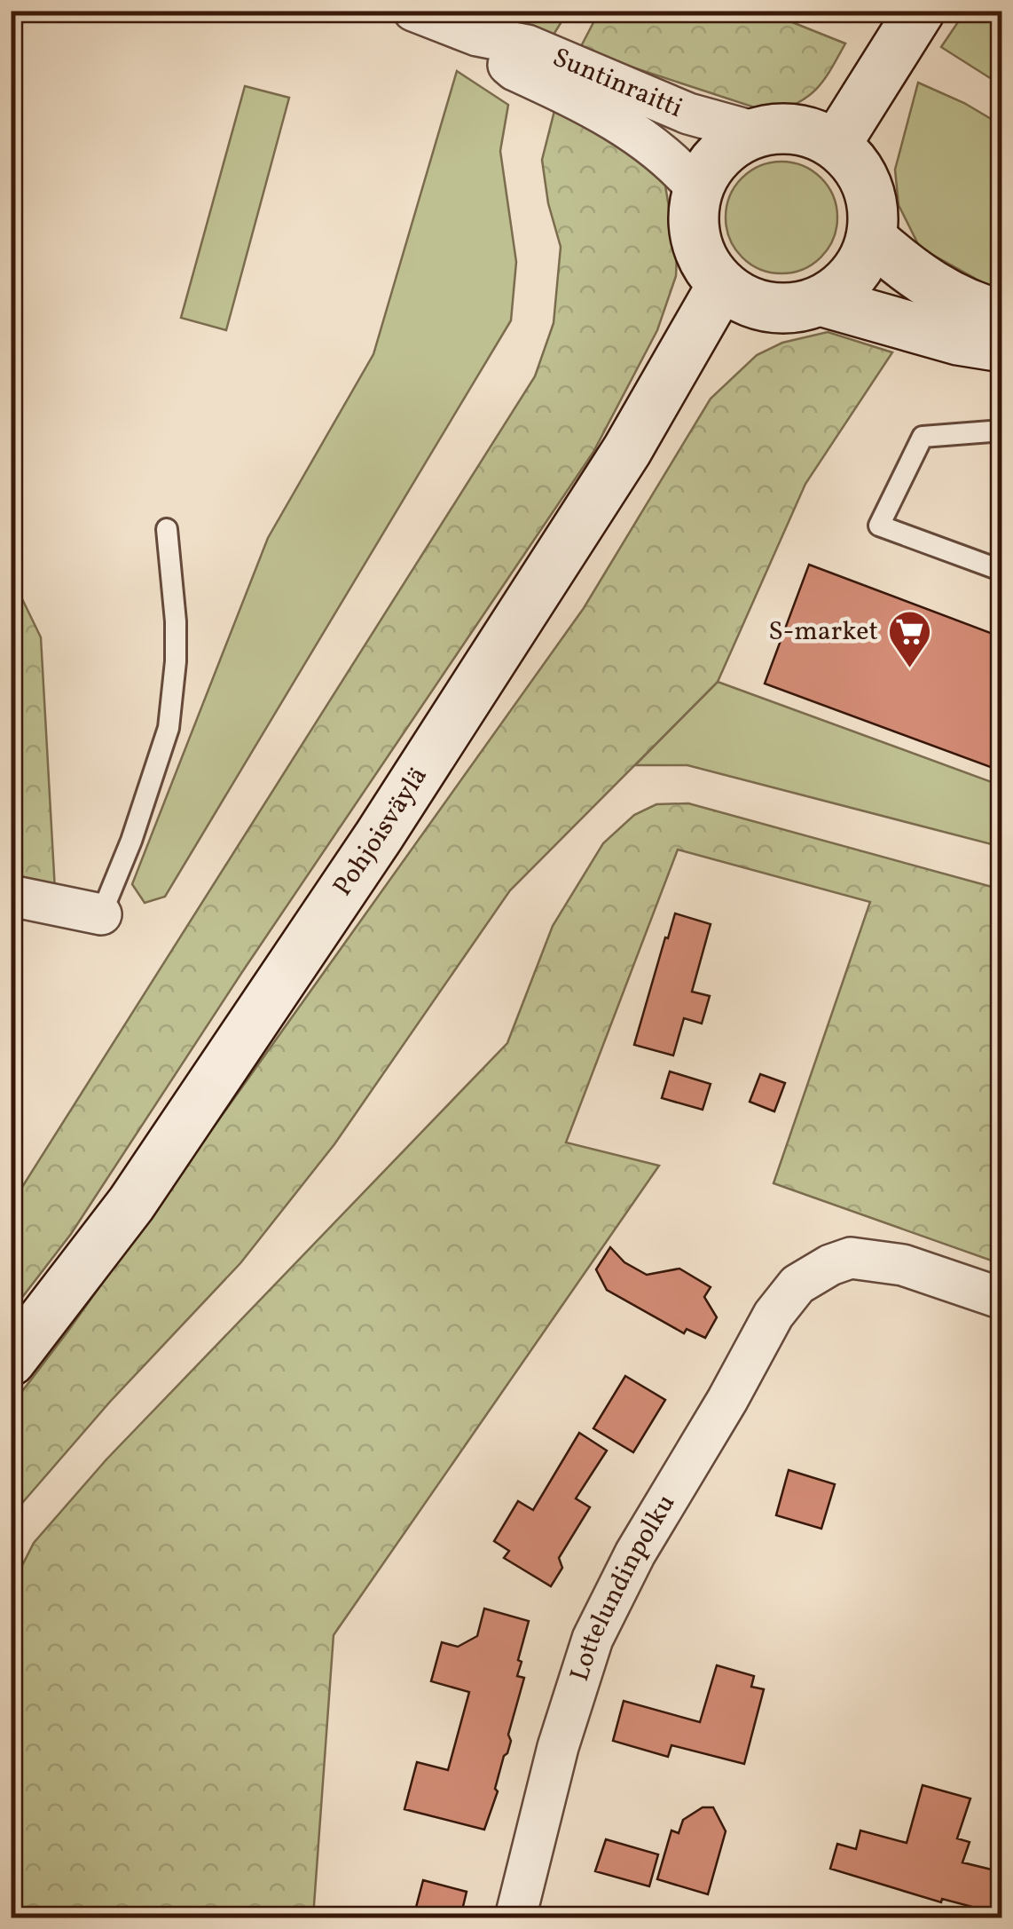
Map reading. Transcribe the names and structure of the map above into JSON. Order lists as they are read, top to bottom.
{
  "streets": {
    "main road": ["Pohjoisväylä"],
    "street": ["Suntinraitti", "Lottelundinpolku"]
  },
  "crossings": [
    ["Suntinraitti", "Pohjoisväylä"]
  ],
  "places": {
    "supermarket": ["S-market"]
  }
}
